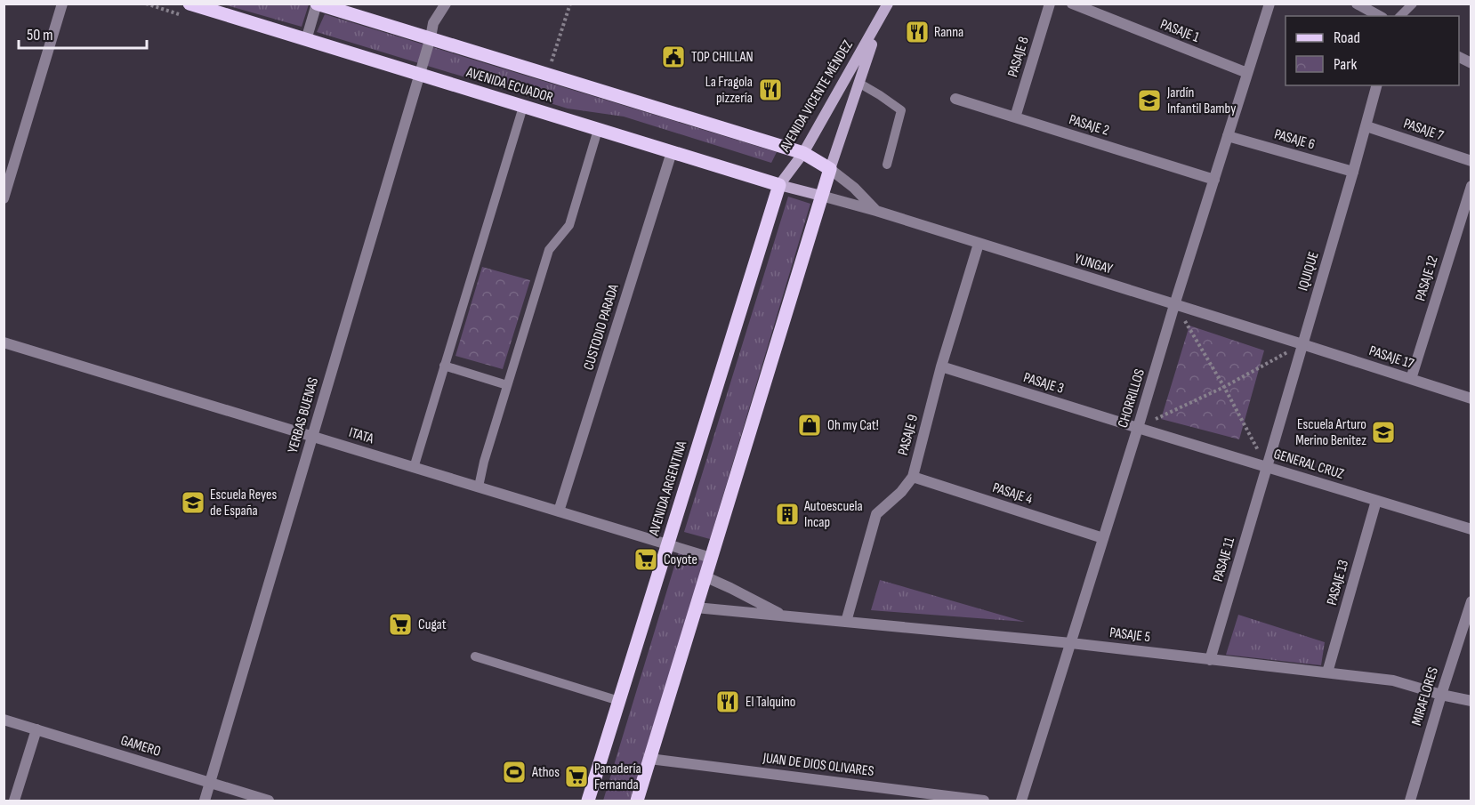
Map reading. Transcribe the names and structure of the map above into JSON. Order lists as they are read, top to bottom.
{
  "streets": {
    "main road": ["AVENIDA ECUADOR", "AVENIDA VICENTE MÉNDEZ", "AVENIDA ARGENTINA"],
    "street": [
      "PASAJE 1",
      "PASAJE 8",
      "PASAJE 2",
      "PASAJE 7",
      "PASAJE 6",
      "YUNGAY",
      "IQUIQUE",
      "PASAJE 12",
      "CUSTODIO PARADA",
      "PASAJE 17",
      "PASAJE 3",
      "CHORRILLOS",
      "YERBAS BUENAS",
      "PASAJE 9",
      "ITATA",
      "GENERAL CRUZ",
      "PASAJE 4",
      "PASAJE 11",
      "PASAJE 13",
      "PASAJE 5",
      "MIRAFLORES",
      "GAMERO",
      "JUAN DE DIOS OLIVARES"
    ]
  },
  "crossings": [
    ["PASAJE 1", "CHORRILLOS"],
    ["PASAJE 8", "PASAJE 2"],
    ["AVENIDA ECUADOR", "AVENIDA VICENTE MÉNDEZ"],
    ["AVENIDA ECUADOR", "YUNGAY"],
    ["AVENIDA ECUADOR", "CUSTODIO PARADA"],
    ["AVENIDA ECUADOR", "YERBAS BUENAS"],
    ["AVENIDA ECUADOR", "AVENIDA ARGENTINA"],
    ["AVENIDA VICENTE MÉNDEZ", "YUNGAY"],
    ["AVENIDA VICENTE MÉNDEZ", "AVENIDA ARGENTINA"],
    ["PASAJE 2", "CHORRILLOS"],
    ["PASAJE 7", "IQUIQUE"],
    ["PASAJE 6", "IQUIQUE"],
    ["PASAJE 6", "CHORRILLOS"],
    ["YUNGAY", "IQUIQUE"],
    ["YUNGAY", "PASAJE 17"],
    ["YUNGAY", "CHORRILLOS"],
    ["YUNGAY", "PASAJE 9"],
    ["IQUIQUE", "PASAJE 17"],
    ["IQUIQUE", "GENERAL CRUZ"],
    ["IQUIQUE", "PASAJE 11"],
    ["PASAJE 12", "PASAJE 17"],
    ["CUSTODIO PARADA", "ITATA"],
    ["PASAJE 3", "CHORRILLOS"],
    ["PASAJE 3", "PASAJE 9"],
    ["PASAJE 3", "GENERAL CRUZ"],
    ["CHORRILLOS", "GENERAL CRUZ"],
    ["CHORRILLOS", "PASAJE 4"],
    ["CHORRILLOS", "PASAJE 5"],
    ["YERBAS BUENAS", "ITATA"],
    ["YERBAS BUENAS", "GAMERO"],
    ["PASAJE 9", "PASAJE 4"],
    ["PASAJE 9", "PASAJE 5"],
    ["ITATA", "AVENIDA ARGENTINA"],
    ["GENERAL CRUZ", "PASAJE 11"],
    ["GENERAL CRUZ", "PASAJE 13"],
    ["PASAJE 11", "PASAJE 5"],
    ["PASAJE 13", "PASAJE 5"],
    ["PASAJE 5", "MIRAFLORES"]
  ],
  "places": {
    "restaurant": ["Ranna", "La Fragola pizzería", "El Talquino"],
    "public building": ["TOP CHILLAN"],
    "school or university": ["Jardín Infantil Bamby", "Escuela Arturo Merino Benitez", "Escuela Reyes de España"],
    "shop": ["Oh my Cat!"],
    "building": ["Autoescuela Incap"],
    "supermarket": ["Coyote", "Cugat", "Panadería Fernanda"],
    "sports": ["Athos"]
  },
  "legend": ["Road", "Park"],
  "scale_bar": "50 m"
}
